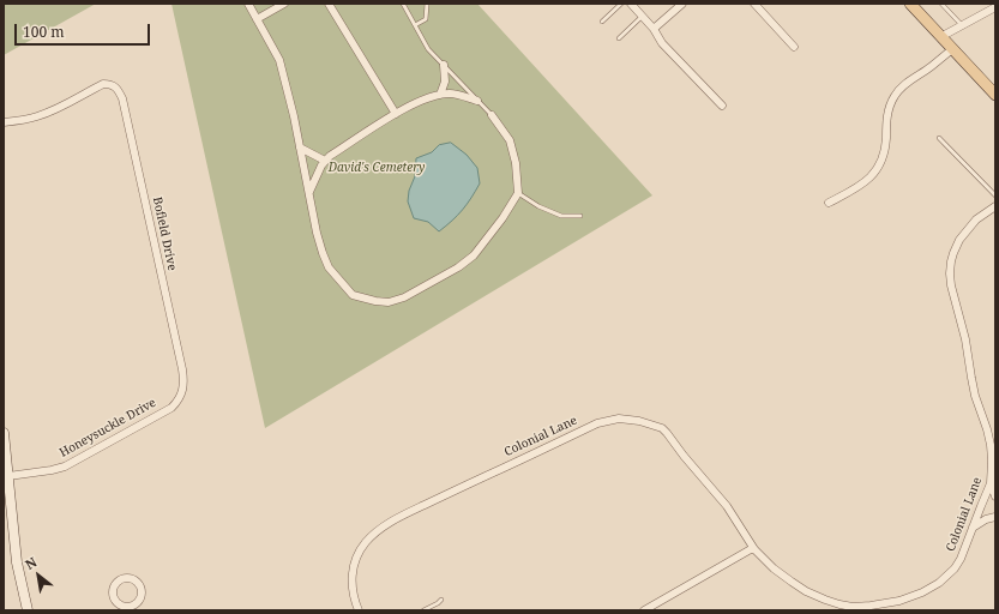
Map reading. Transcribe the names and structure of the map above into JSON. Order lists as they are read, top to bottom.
{
  "streets": {
    "street": ["Bofield Drive", "Honeysuckle Drive", "Colonial Lane"]
  },
  "crossings": [
    ["Bofield Drive", "Honeysuckle Drive"]
  ],
  "parks": ["David's Cemetery"],
  "scale_bar": "100 m",
  "north": "top left"
}
